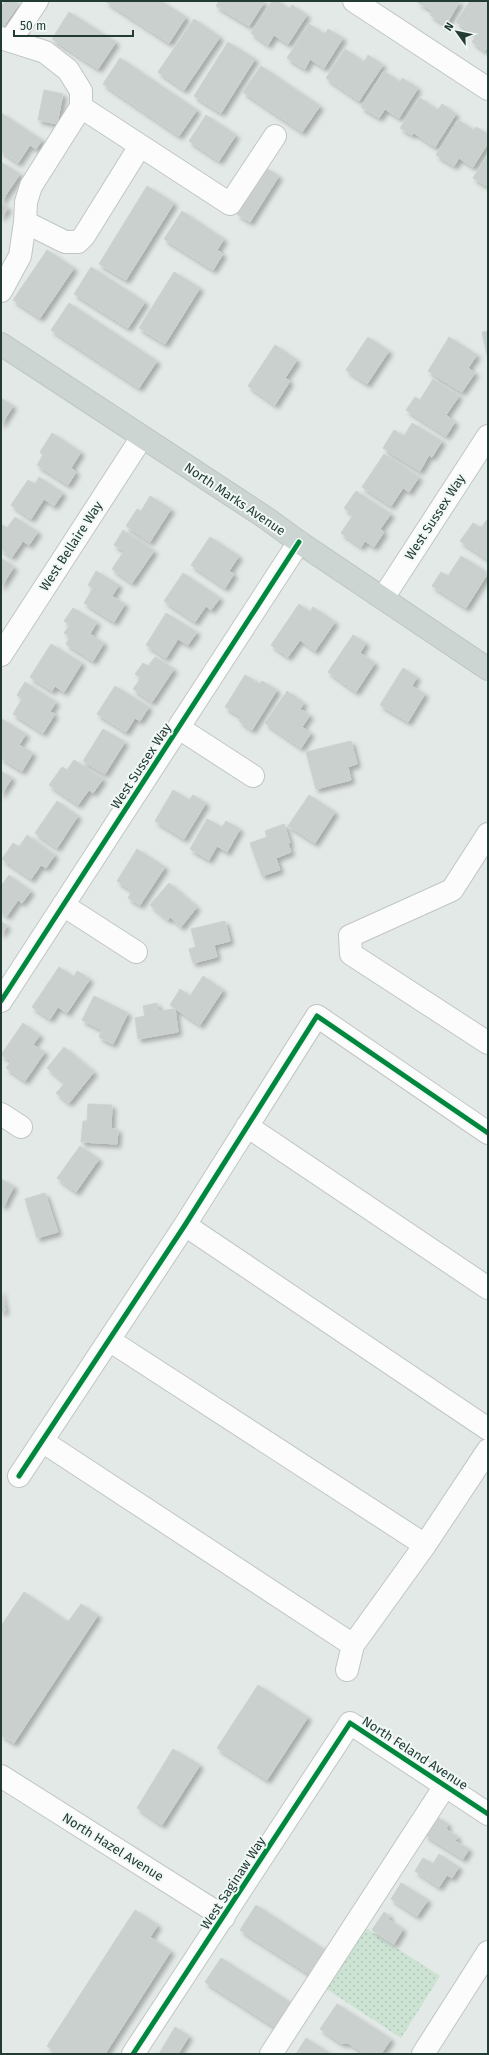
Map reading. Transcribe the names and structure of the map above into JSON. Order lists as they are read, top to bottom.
{
  "streets": {
    "main road": ["North Marks Avenue"],
    "street": [
      "West Sussex Way",
      "West Bellaire Way",
      "North Feland Avenue",
      "North Hazel Avenue",
      "West Saginaw Way"
    ]
  },
  "crossings": [
    ["North Marks Avenue", "West Sussex Way"],
    ["North Marks Avenue", "West Bellaire Way"],
    ["North Feland Avenue", "West Saginaw Way"],
    ["North Hazel Avenue", "West Saginaw Way"]
  ],
  "scale_bar": "50 m",
  "north": "top left"
}
